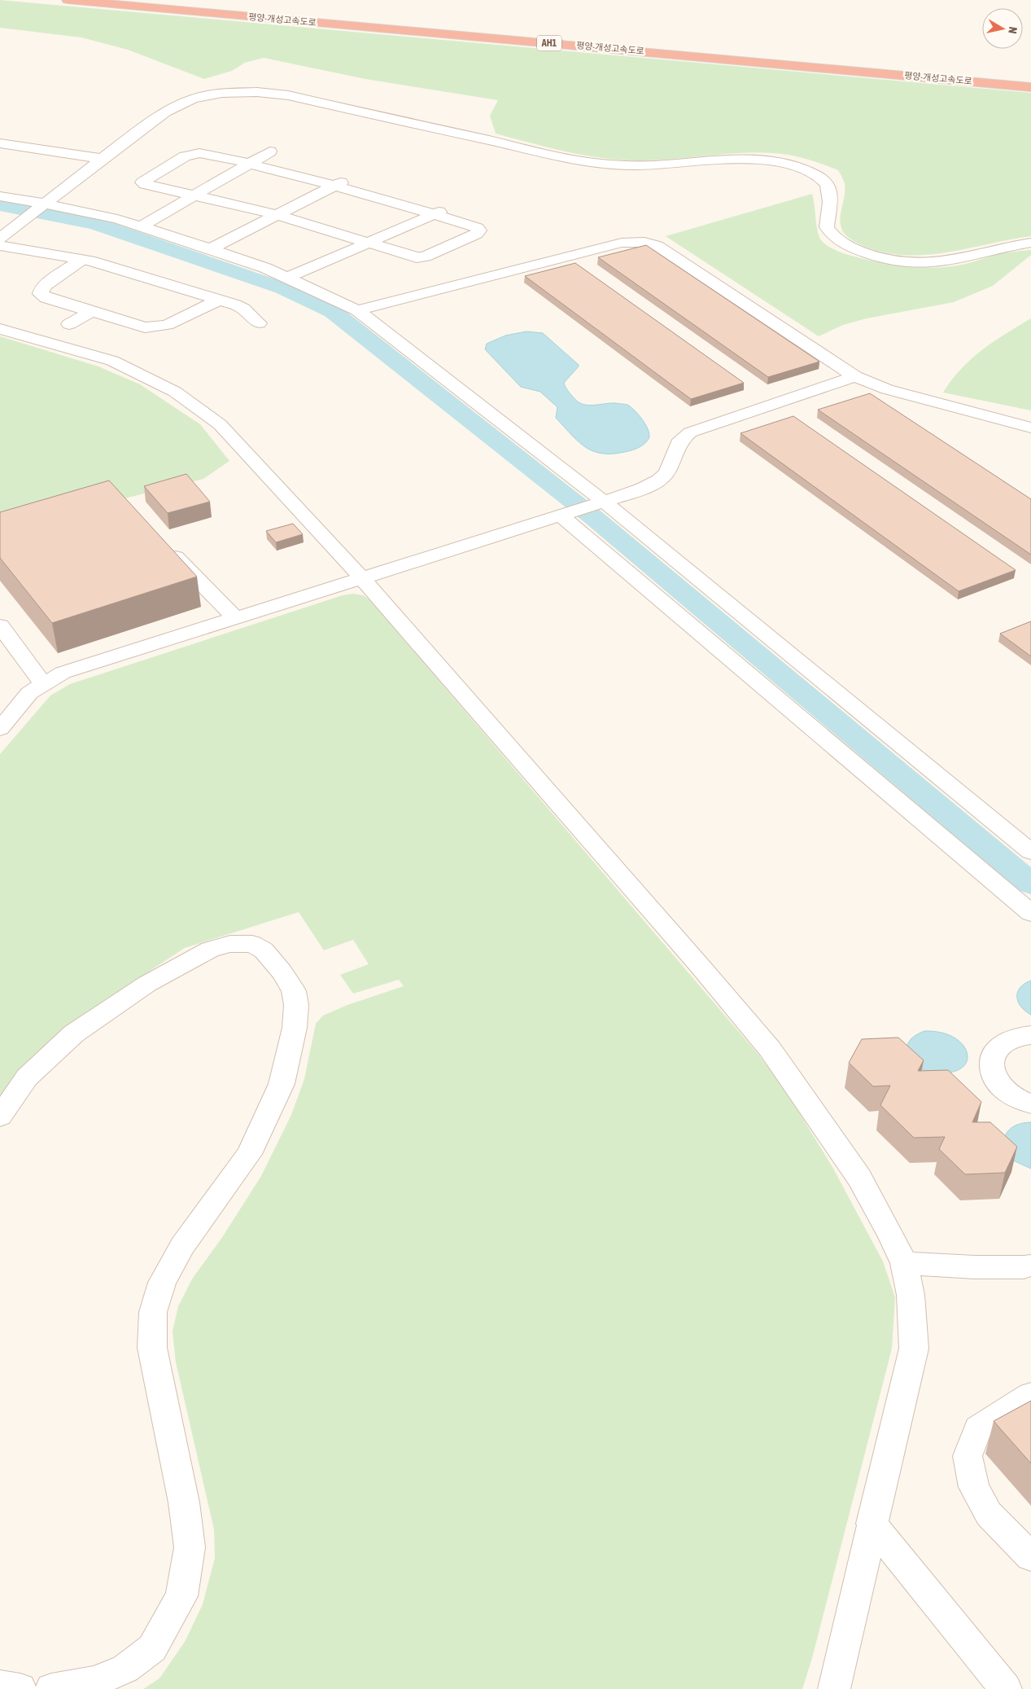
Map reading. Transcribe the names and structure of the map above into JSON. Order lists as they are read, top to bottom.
{
  "streets": {
    "highway": ["평양-개성고속도로", "AH1"]
  },
  "north": "right"
}
